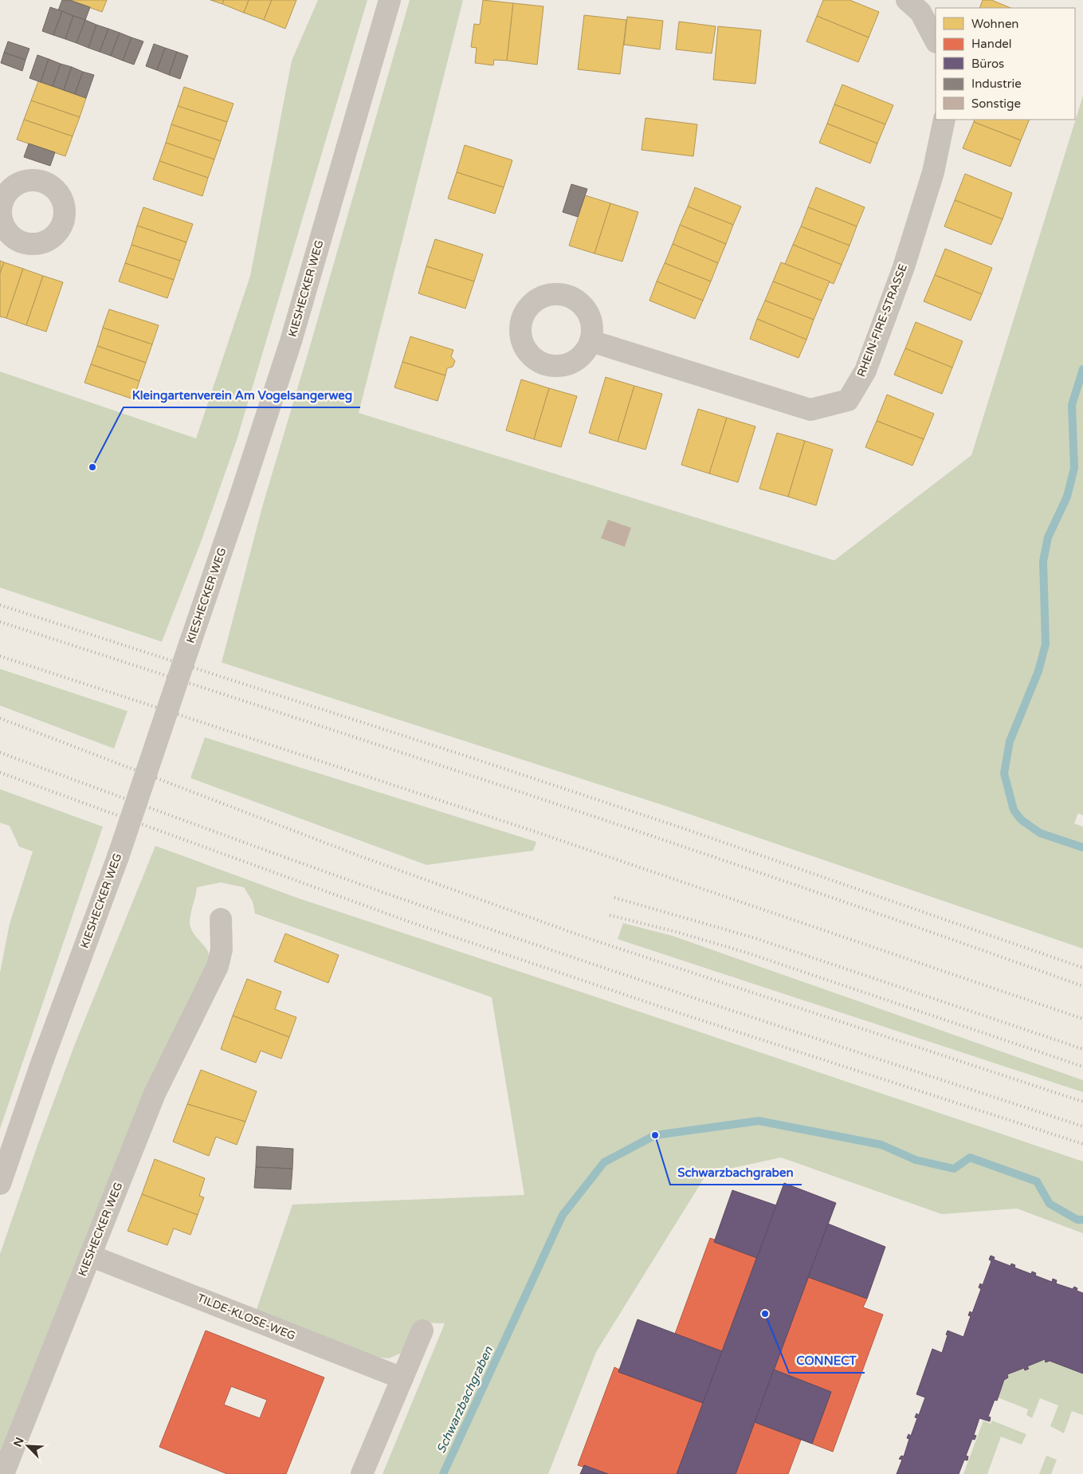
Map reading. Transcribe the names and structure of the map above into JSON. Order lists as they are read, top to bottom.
{
  "streets": {
    "street": ["KIESHECKER WEG", "RHEIN-FIRE-STRASSE", "TILDE-KLOSE-WEG"]
  },
  "crossings": [
    ["KIESHECKER WEG", "TILDE-KLOSE-WEG"]
  ],
  "water": ["Schwarzbachgraben"],
  "places": ["Kleingartenverein Am Vogelsangerweg", "Schwarzbachgraben", "CONNECT"],
  "legend": [
    "Wohnen",
    "Handel",
    "Büros",
    "Industrie",
    "Sonstige"
  ],
  "north": "top left"
}
